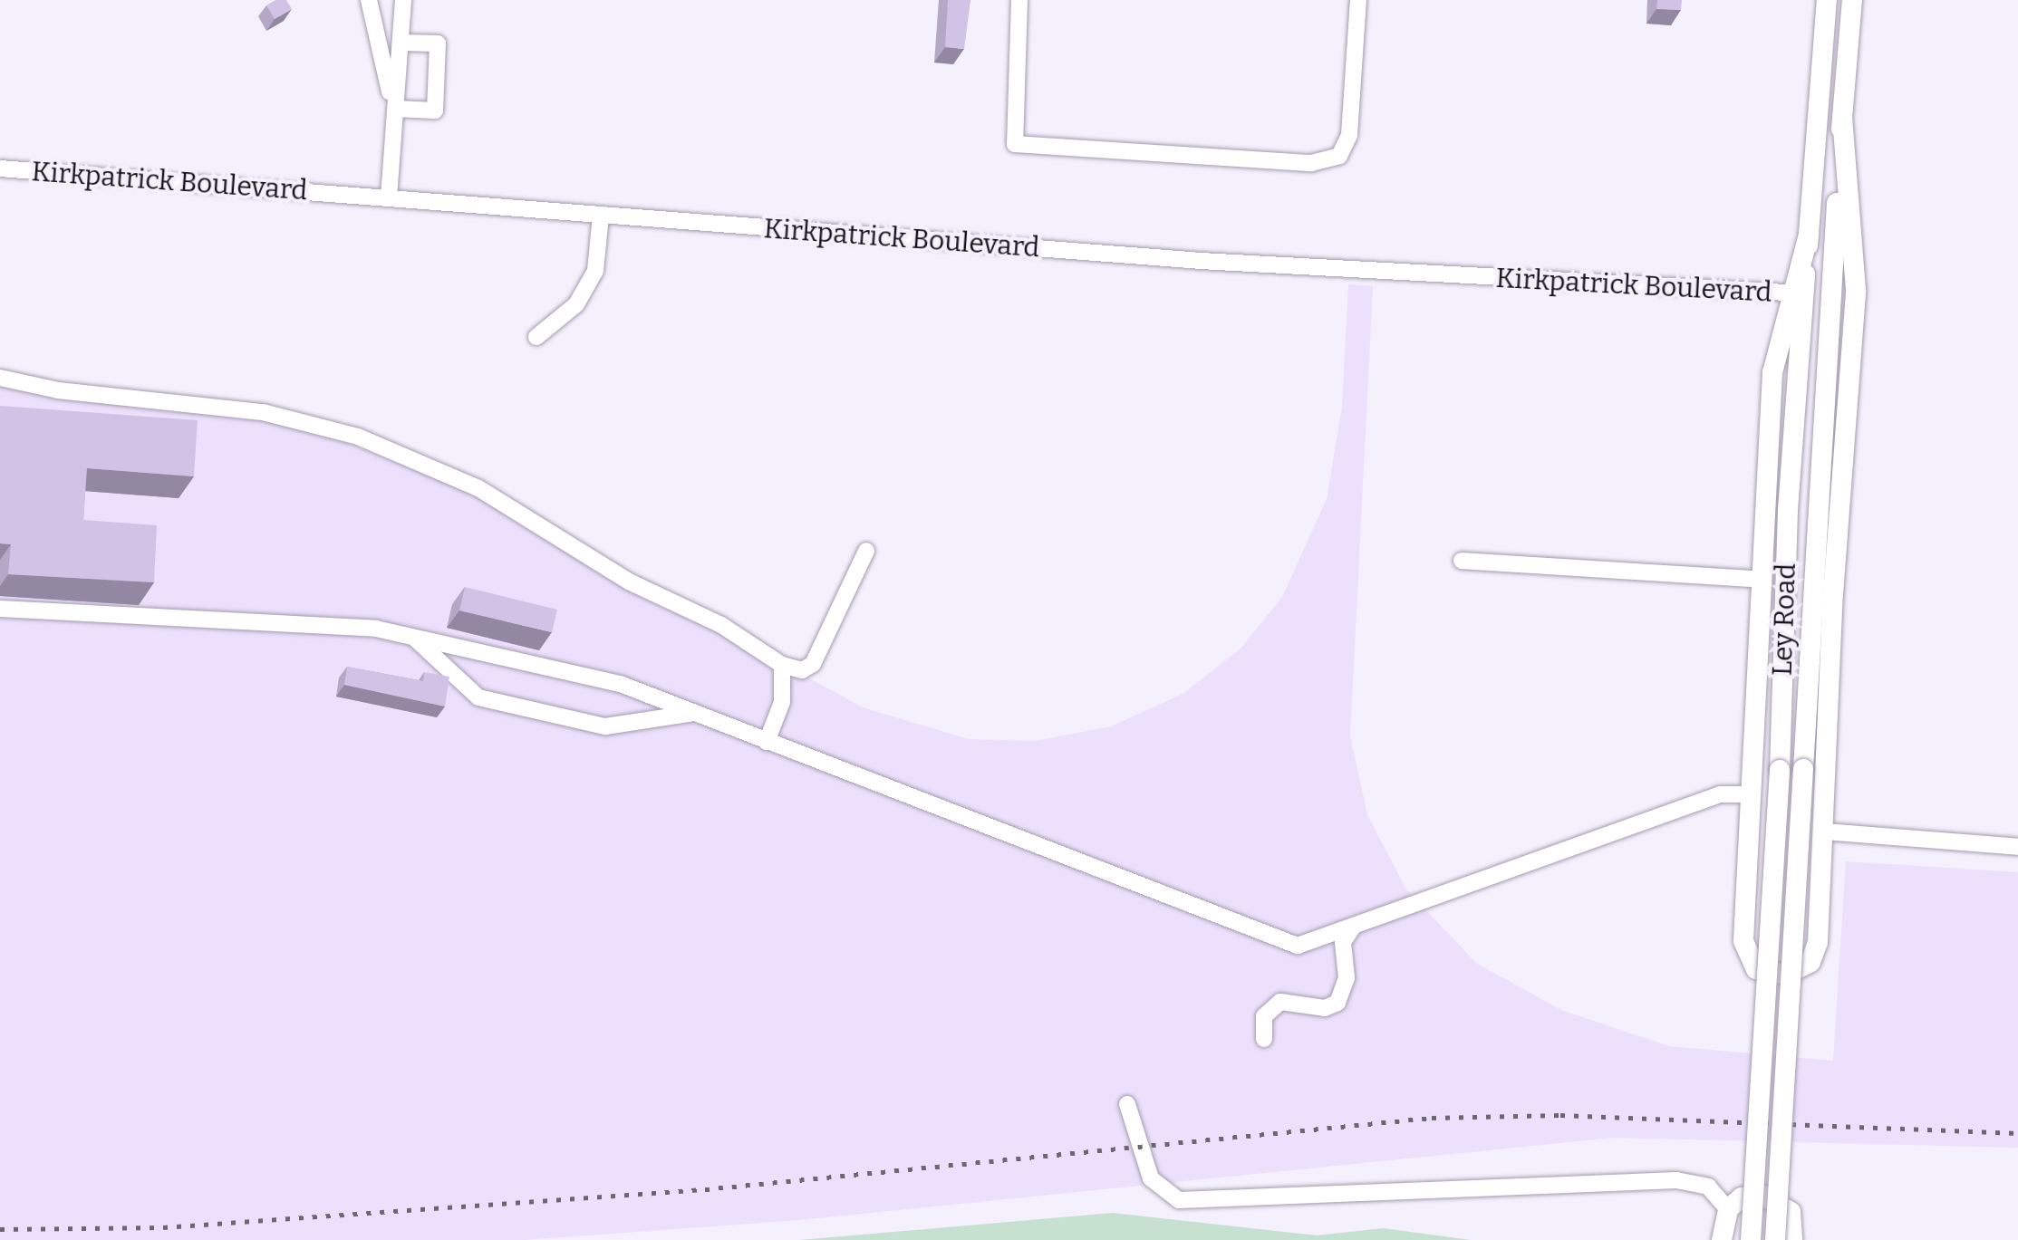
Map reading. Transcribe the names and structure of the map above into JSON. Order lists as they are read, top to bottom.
{
  "streets": {
    "main road": ["Ley Road"],
    "street": ["Kirkpatrick Boulevard"]
  },
  "crossings": [
    ["Kirkpatrick Boulevard", "Ley Road"]
  ]
}
